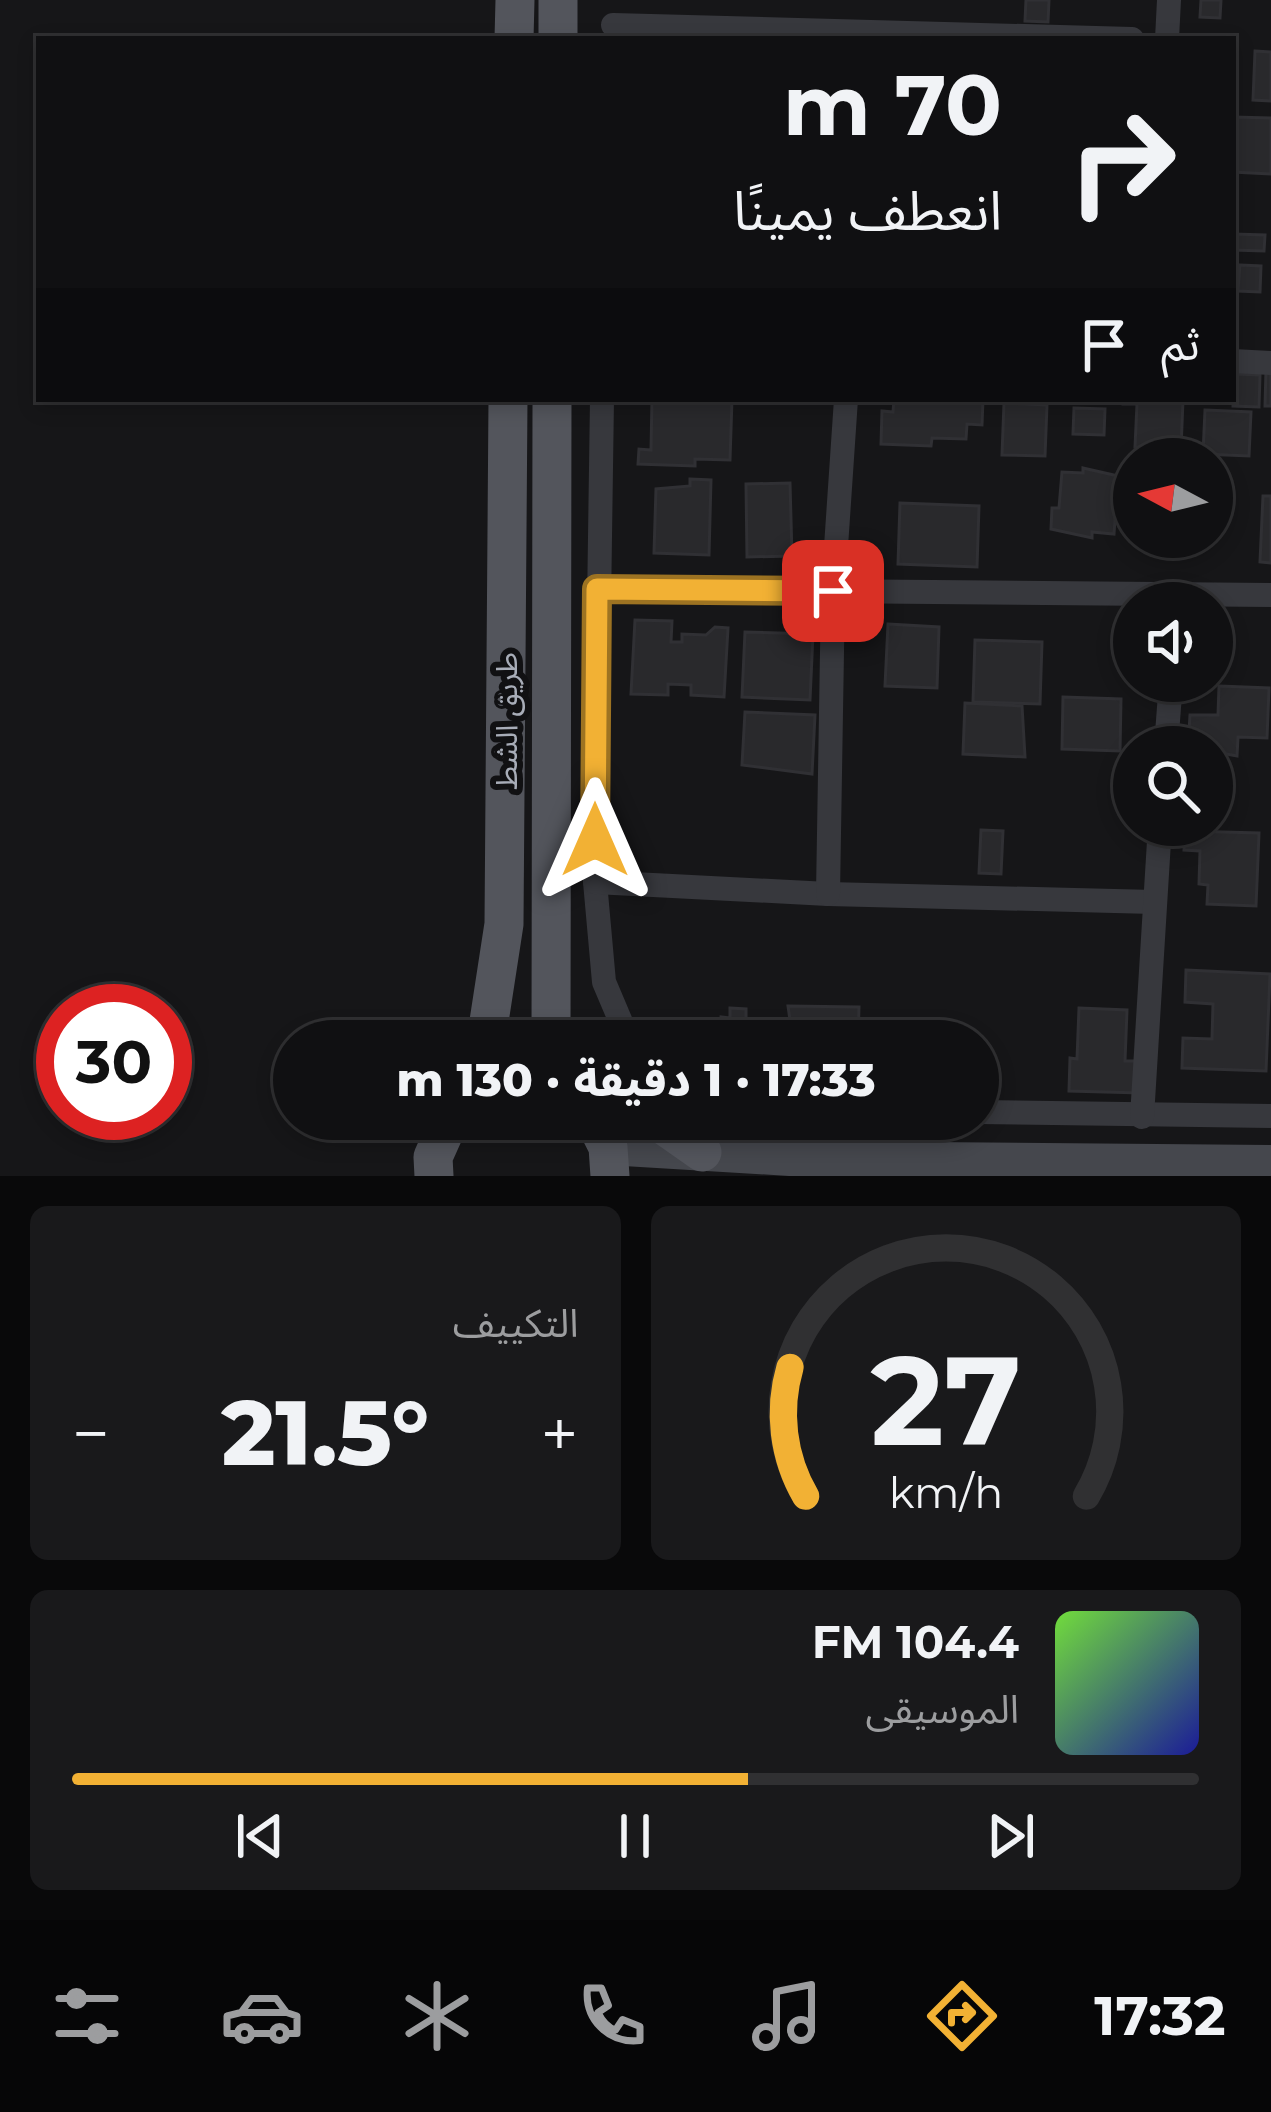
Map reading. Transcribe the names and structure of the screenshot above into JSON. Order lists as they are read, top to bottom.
{
  "streets": {
    "main road": ["طريق الشط"]
  },
  "north": "left",
  "page": {
    "turn": ["70 m", "انعطف يمينًا"],
    "then": "ثم",
    "limit": "30",
    "trip": "17:33 · 1 دقيقة · 130 m",
    "tile": "التكييف",
    "heat": ["−", "21.5°", "+"],
    "song": ["104.4 FM", "الموسيقى"],
    "tabs": "17:32",
    "gauge": ["27", "km/h"]
  }
}
